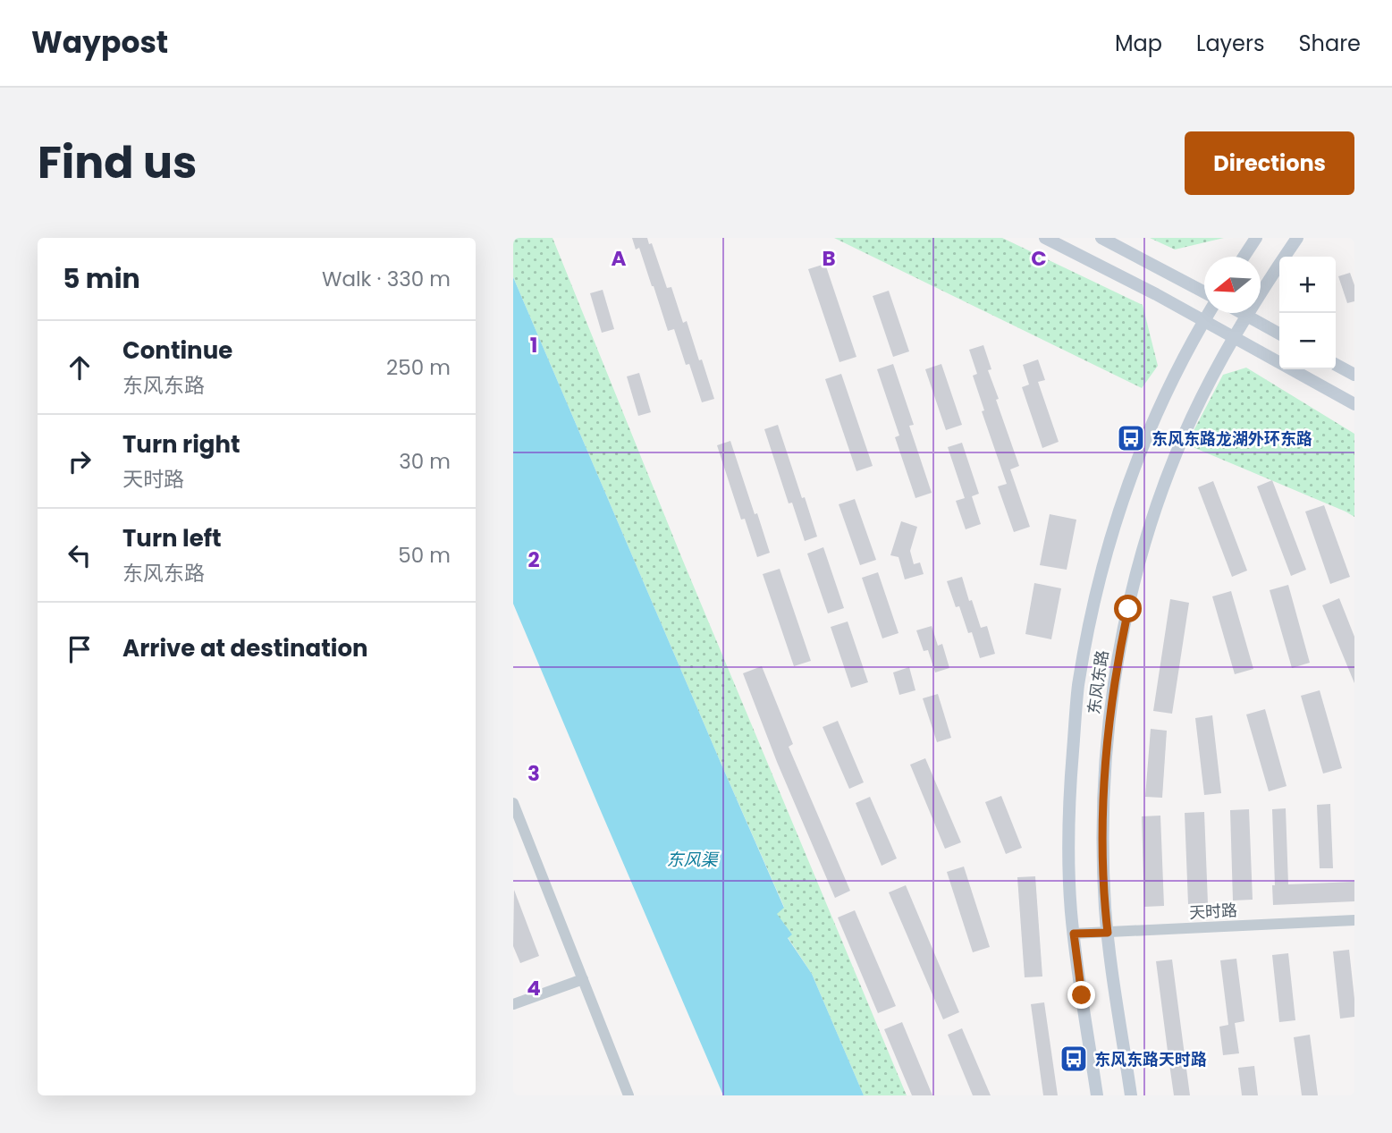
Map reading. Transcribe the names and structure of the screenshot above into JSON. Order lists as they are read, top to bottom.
{
  "streets": {
    "main road": ["东风东路"],
    "street": ["天时路"]
  },
  "crossings": [
    ["东风东路", "天时路"]
  ],
  "water": ["东风渠"],
  "places": {
    "bus stop": ["东风东路龙湖外环东路", "东风东路天时路"]
  },
  "north": "left",
  "page": {
    "header": "Waypost",
    "nav": ["Map", "Layers", "Share"],
    "title": "Find us",
    "buttons": "Directions",
    "heading": ["5 min", "Walk · 330 m"],
    "map_buttons": ["+", "−"],
    "list": [
      ["Continue", "东风东路", "250 m"],
      ["Turn right", "天时路", "30 m"],
      ["Turn left", "东风东路", "50 m"],
      "Arrive at destination"
    ]
  },
  "grid": {
    "columns": ["A", "B", "C"],
    "rows": [
      "1",
      "2",
      "3",
      "4"
    ]
  }
}
